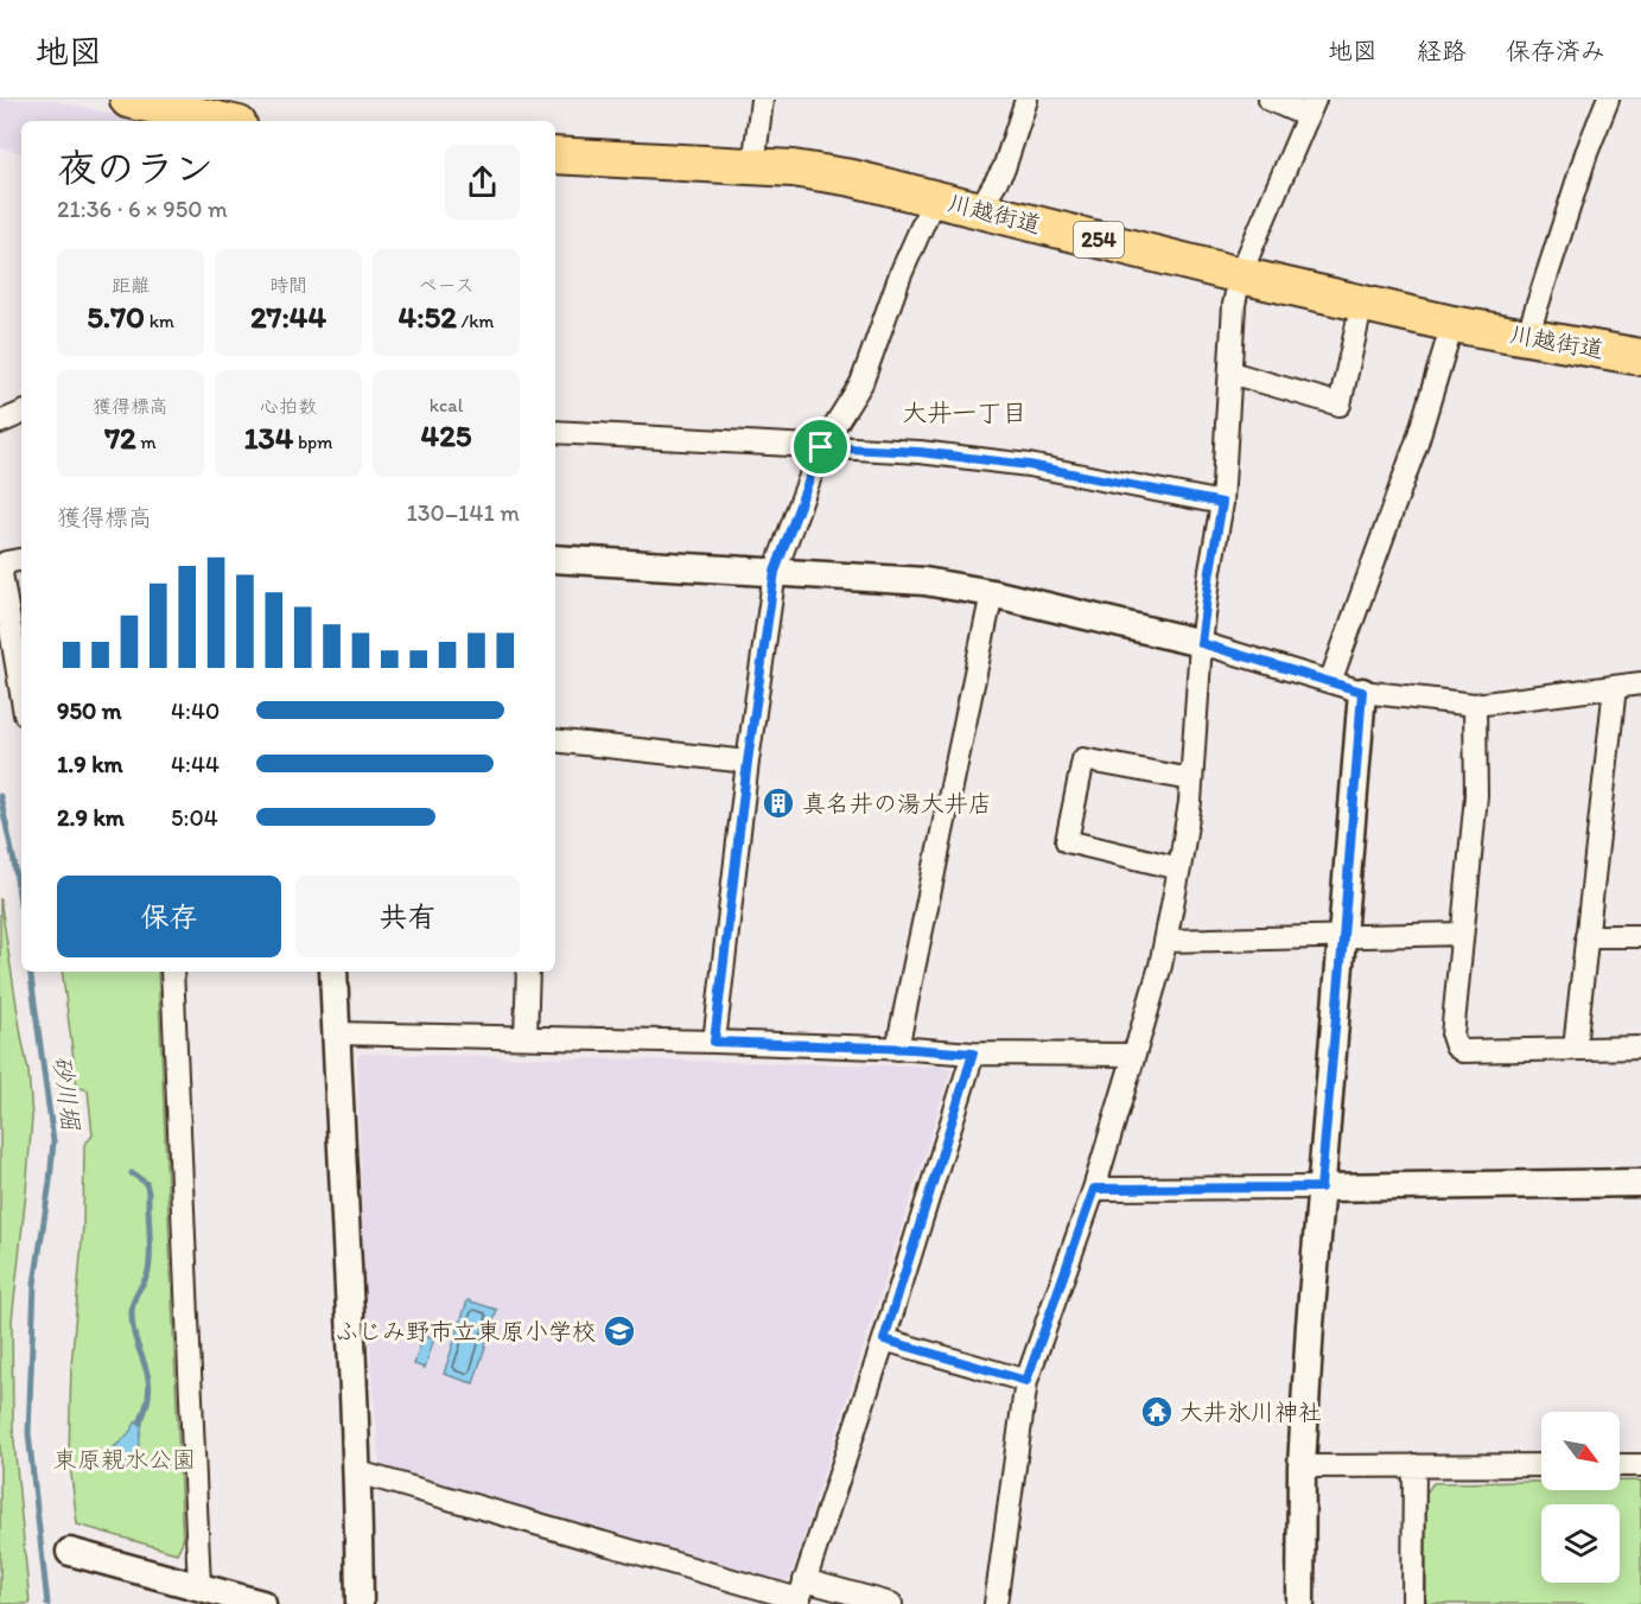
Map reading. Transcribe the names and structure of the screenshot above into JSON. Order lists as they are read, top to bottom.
{
  "streets": {
    "highway": ["川越街道", "254"]
  },
  "districts": ["大井一丁目"],
  "water": ["砂川堀"],
  "parks": ["東原親水公園"],
  "places": {
    "building": ["真名井の湯大井店"],
    "school or university": ["ふじみ野市立東原小学校"],
    "temple": ["大井氷川神社"]
  },
  "north": "bottom right",
  "page": {
    "header": "地図",
    "nav": ["地図", "経路", "保存済み"],
    "heading": ["夜のラン", "21:36 · 6 × 950 m"],
    "stats": [
      ["距離", "5.70 km"],
      ["時間", "27:44"],
      ["ペース", "4:52 /km"],
      ["獲得標高", "72 m"],
      ["心拍数", "134 bpm"],
      ["kcal", "425"]
    ],
    "chart": ["獲得標高", "130–141 m"],
    "list": [
      {
        "name": "950 m",
        "note": "4:40"
      },
      {
        "name": "1.9 km",
        "note": "4:44"
      },
      {
        "name": "2.9 km",
        "note": "5:04"
      }
    ],
    "buttons": ["保存", "共有"]
  }
}
